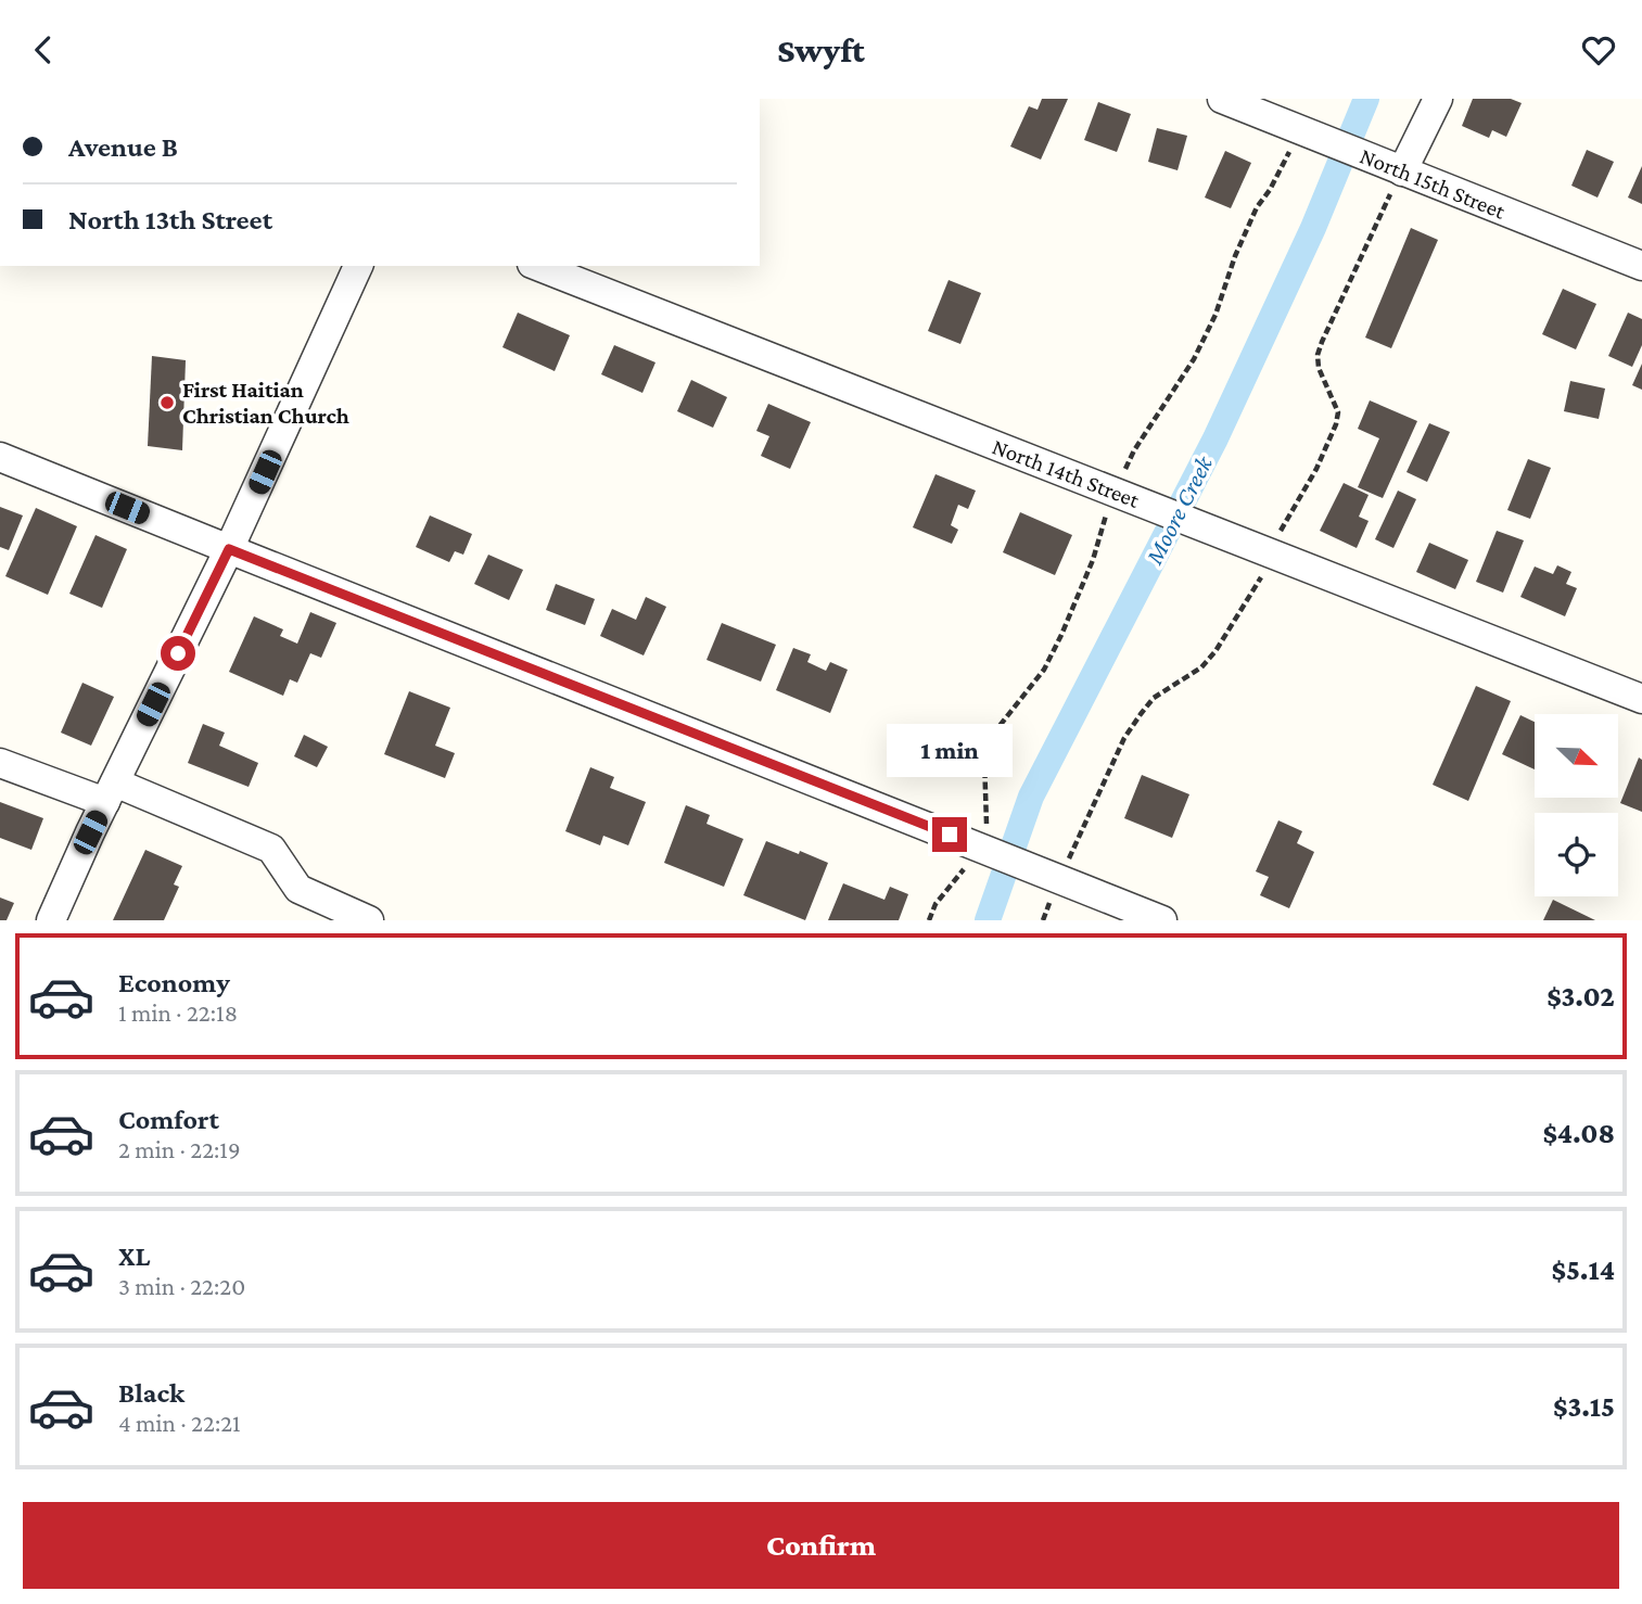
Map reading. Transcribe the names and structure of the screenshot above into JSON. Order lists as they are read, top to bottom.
{
  "streets": {
    "street": ["North 15th Street", "North 14th Street"]
  },
  "water": ["Moore Creek"],
  "places": ["First Haitian Christian Church"],
  "north": "bottom right",
  "page": {
    "header": "Swyft",
    "banner": ["Avenue B", "North 13th Street"],
    "bubble": "1 min",
    "list": [
      {
        "name": "Economy",
        "note": "1 min · 22:18",
        "value": "$3.02"
      },
      {
        "name": "Comfort",
        "note": "2 min · 22:19",
        "value": "$4.08"
      },
      {
        "name": "XL",
        "note": "3 min · 22:20",
        "value": "$5.14"
      },
      {
        "name": "Black",
        "note": "4 min · 22:21",
        "value": "$3.15"
      }
    ],
    "buttons": "Confirm"
  }
}
